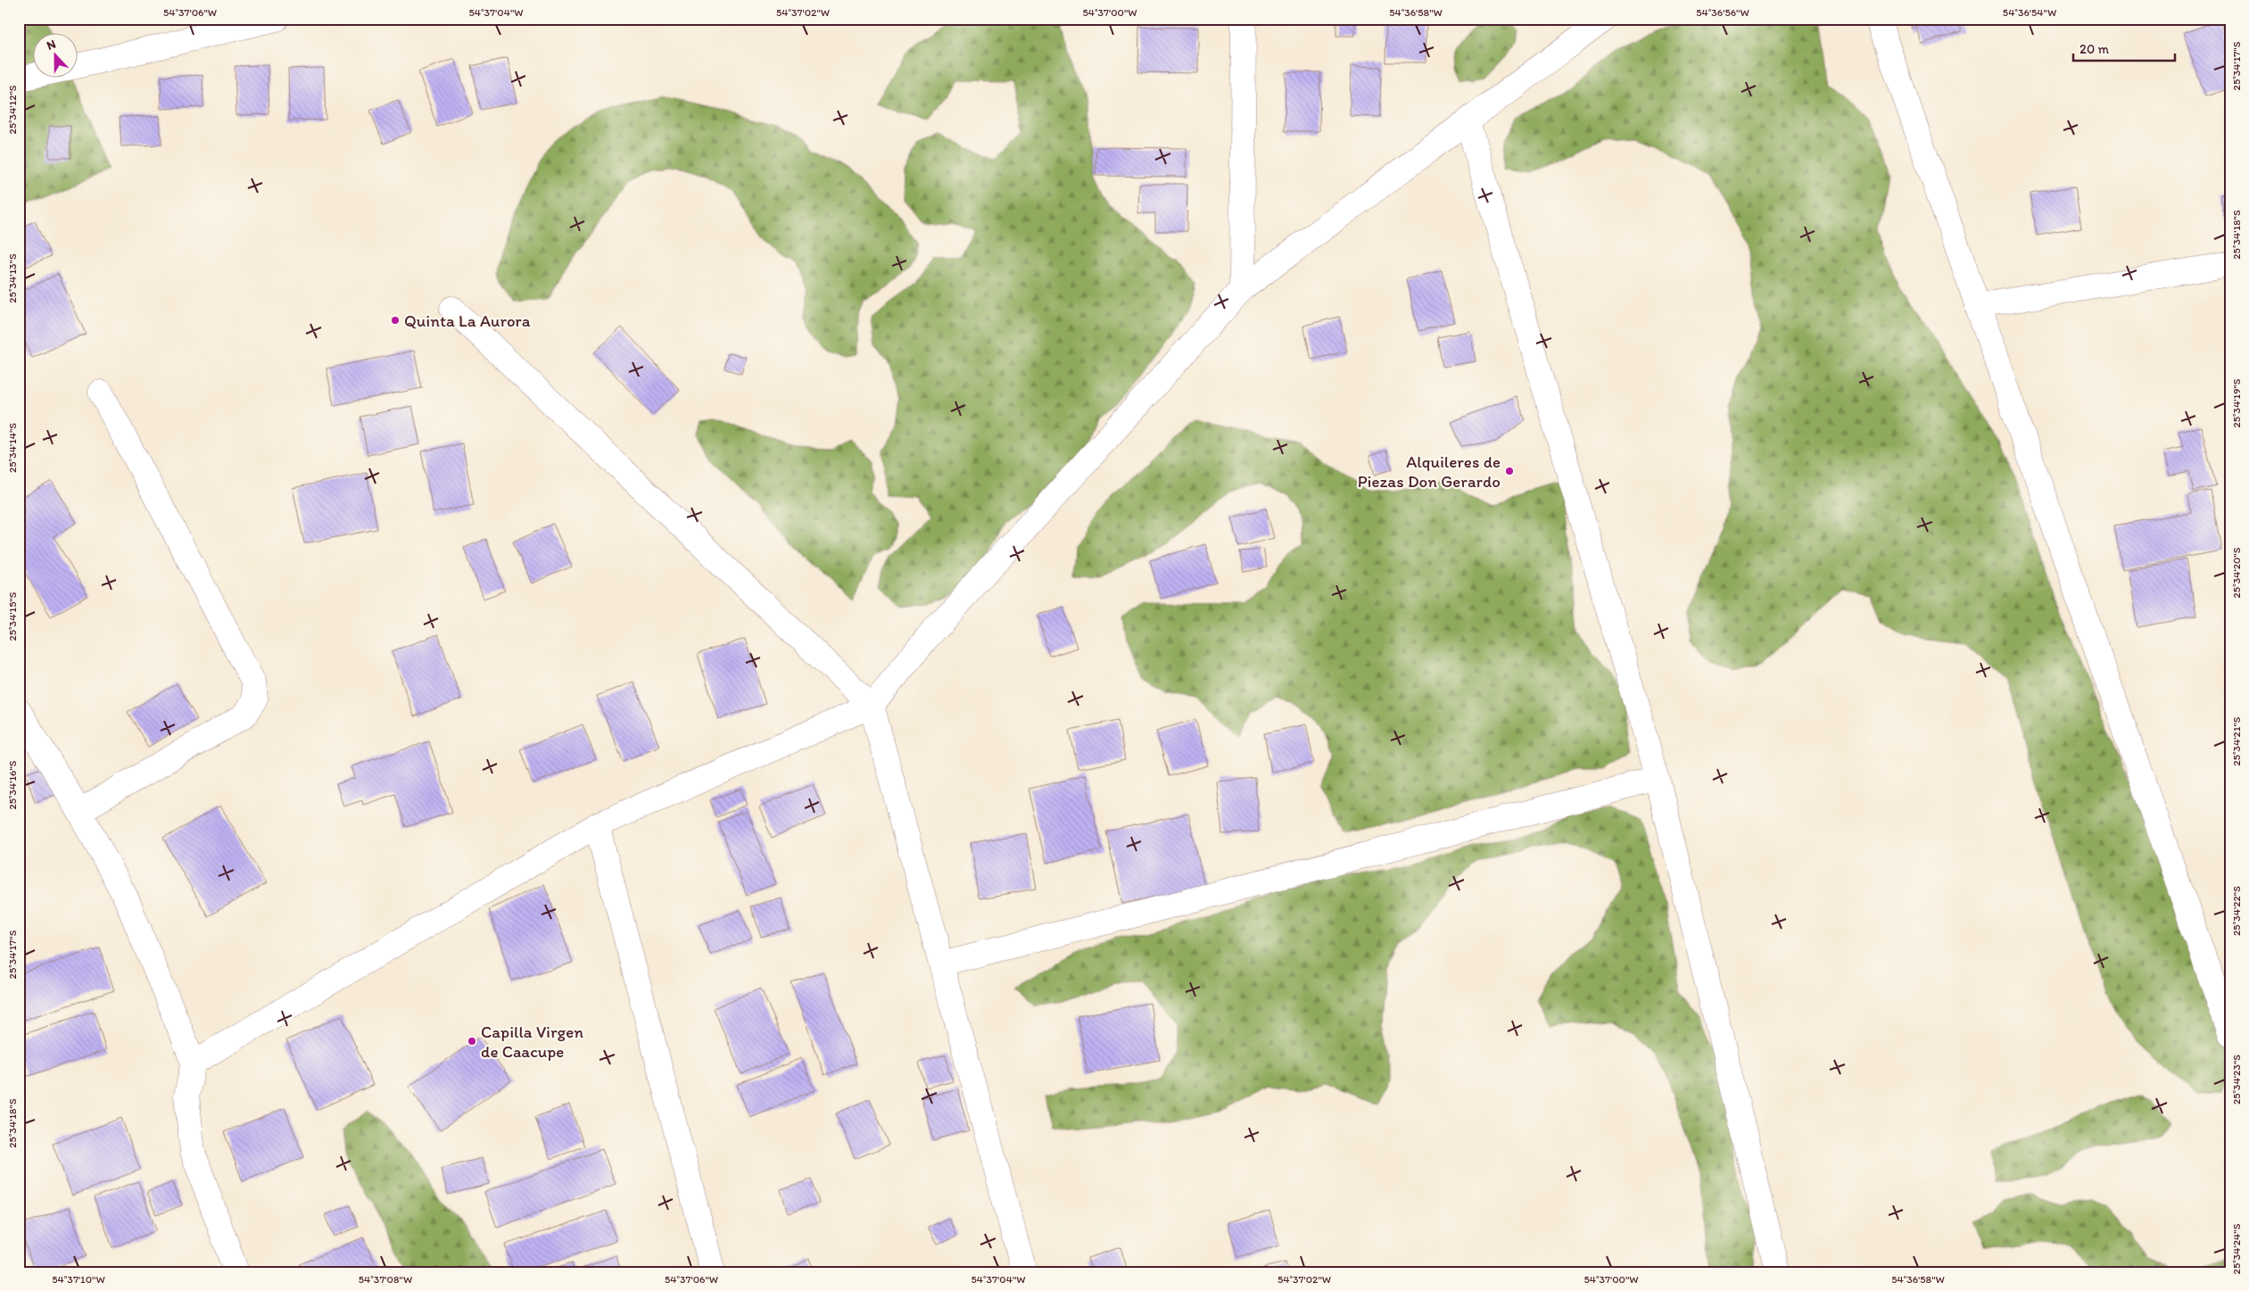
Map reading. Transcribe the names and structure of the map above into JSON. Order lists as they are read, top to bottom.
{
  "places": ["Quinta La Aurora", "Alquileres de Piezas Don Gerardo", "Capilla Virgen de Caacupe"],
  "scale_bar": "20 m",
  "north": "top",
  "coordinates": [
    "54°37'06\"W",
    "54°37'04\"W",
    "54°37'02\"W",
    "54°37'00\"W",
    "54°36'58\"W",
    "54°36'56\"W",
    "54°36'54\"W",
    "25°34'17\"S",
    "25°34'12\"S",
    "25°34'18\"S",
    "25°34'13\"S",
    "25°34'19\"S",
    "25°34'14\"S",
    "25°34'20\"S",
    "25°34'15\"S",
    "25°34'21\"S",
    "25°34'16\"S",
    "25°34'22\"S",
    "25°34'23\"S",
    "25°34'24\"S",
    "54°37'10\"W",
    "54°37'08\"W"
  ]
}
